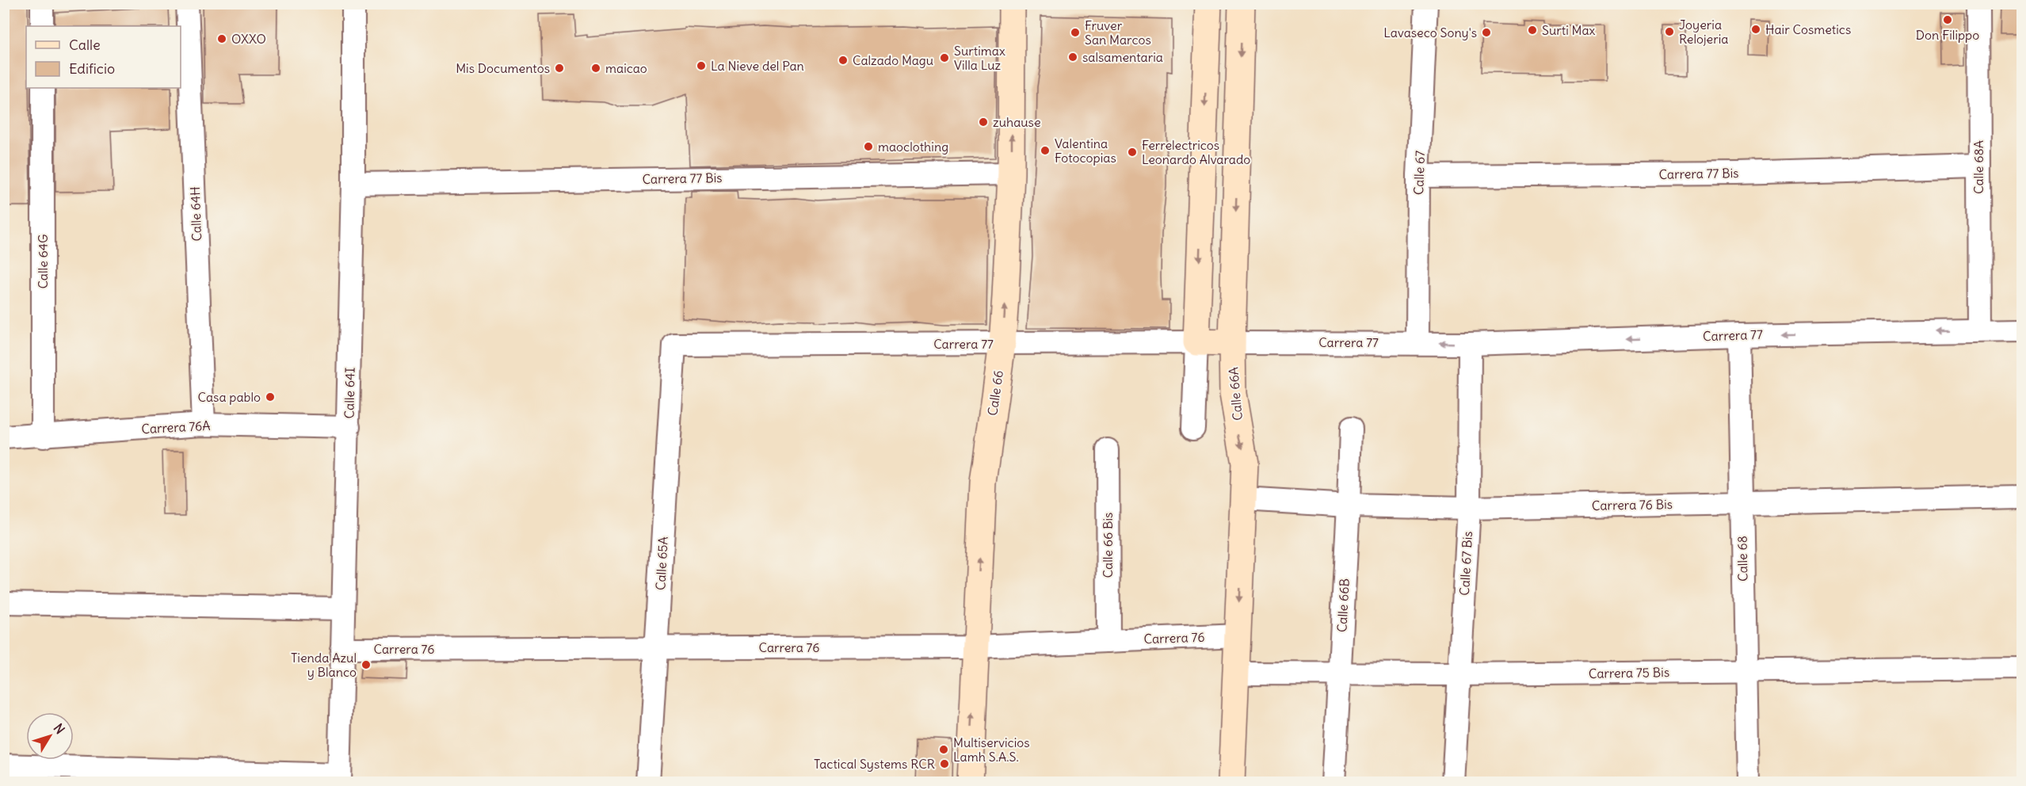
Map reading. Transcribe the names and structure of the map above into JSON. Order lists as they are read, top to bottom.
{
  "streets": {
    "street": [
      "Calle 68A",
      "Calle 67",
      "Carrera 77 Bis",
      "Calle 64H",
      "Calle 64G",
      "Carrera 77",
      "Calle 64I",
      "Calle 66",
      "Calle 66A",
      "Carrera 76A",
      "Carrera 76 Bis",
      "Calle 66 Bis",
      "Calle 68",
      "Calle 65A",
      "Calle 67 Bis",
      "Calle 66B",
      "Carrera 76",
      "Carrera 75 Bis"
    ]
  },
  "crossings": [
    ["Calle 68A", "Carrera 77 Bis"],
    ["Calle 68A", "Carrera 77"],
    ["Calle 67", "Carrera 77 Bis"],
    ["Calle 67", "Carrera 77"],
    ["Carrera 77 Bis", "Calle 64I"],
    ["Carrera 77 Bis", "Calle 66"],
    ["Calle 64H", "Carrera 76A"],
    ["Calle 64G", "Carrera 76A"],
    ["Carrera 77", "Calle 66"],
    ["Carrera 77", "Calle 66A"],
    ["Carrera 77", "Calle 68"],
    ["Carrera 77", "Calle 65A"],
    ["Carrera 77", "Calle 67 Bis"],
    ["Calle 64I", "Carrera 76A"],
    ["Calle 64I", "Carrera 76"],
    ["Calle 66", "Carrera 76"],
    ["Calle 66A", "Carrera 76 Bis"],
    ["Calle 66A", "Carrera 76"],
    ["Calle 66A", "Carrera 75 Bis"],
    ["Carrera 76 Bis", "Calle 68"],
    ["Carrera 76 Bis", "Calle 67 Bis"],
    ["Carrera 76 Bis", "Calle 66B"],
    ["Calle 66 Bis", "Carrera 76"],
    ["Calle 68", "Carrera 75 Bis"],
    ["Calle 65A", "Carrera 76"],
    ["Calle 67 Bis", "Carrera 75 Bis"],
    ["Calle 66B", "Carrera 75 Bis"]
  ],
  "one_way": ["Carrera 77"],
  "places": [
    "Don Filippo",
    "Hair Cosmetics",
    "Surti Max",
    "Joyeria Relojeria",
    "Fruver San Marcos",
    "Lavaseco Sony's",
    "OXXO",
    "salsamentaria",
    "Surtimax Villa Luz",
    "Calzado Magu",
    "La Nieve del Pan",
    "Mis Documentos",
    "maicao",
    "zuhause",
    "maoclothing",
    "Valentina Fotocopias",
    "Ferrelectricos Leonardo Alvarado",
    "Casa pablo",
    "Tienda Azul y Blanco",
    "Multiservicios Lamh S.A.S.",
    "Tactical Systems RCR"
  ],
  "legend": ["Calle", "Edificio"],
  "north": "top right"
}
